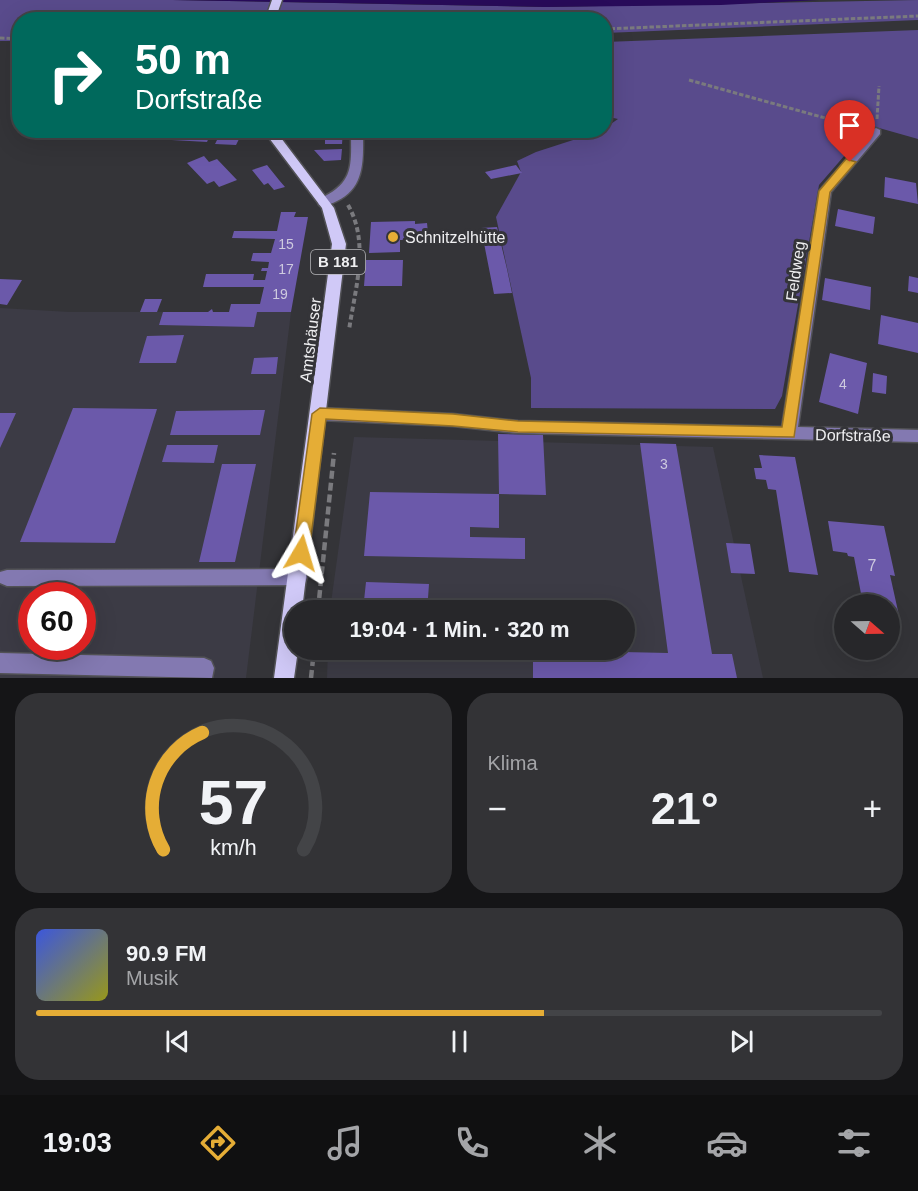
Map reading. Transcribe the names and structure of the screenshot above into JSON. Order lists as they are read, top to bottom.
{
  "streets": {
    "main road": ["B 181", "Amtshäuser"],
    "street": ["Feldweg", "Dorfstraße"]
  },
  "crossings": [
    ["B 181", "Amtshäuser"],
    ["B 181", "Dorfstraße"],
    ["Feldweg", "Dorfstraße"],
    ["Amtshäuser", "Dorfstraße"]
  ],
  "places": ["Schnitzelhütte"],
  "house_numbers": [
    "15",
    "17",
    "19",
    "4",
    "3",
    "7"
  ],
  "north": "right",
  "page": {
    "turn": ["50 m", "Dorfstraße"],
    "limit": "60",
    "trip": "19:04 · 1 Min. · 320 m",
    "tile": "Klima",
    "heat": ["−", "21°", "+"],
    "song": ["90.9 FM", "Musik"],
    "tabs": "19:03",
    "gauge": ["57", "km/h"]
  }
}
